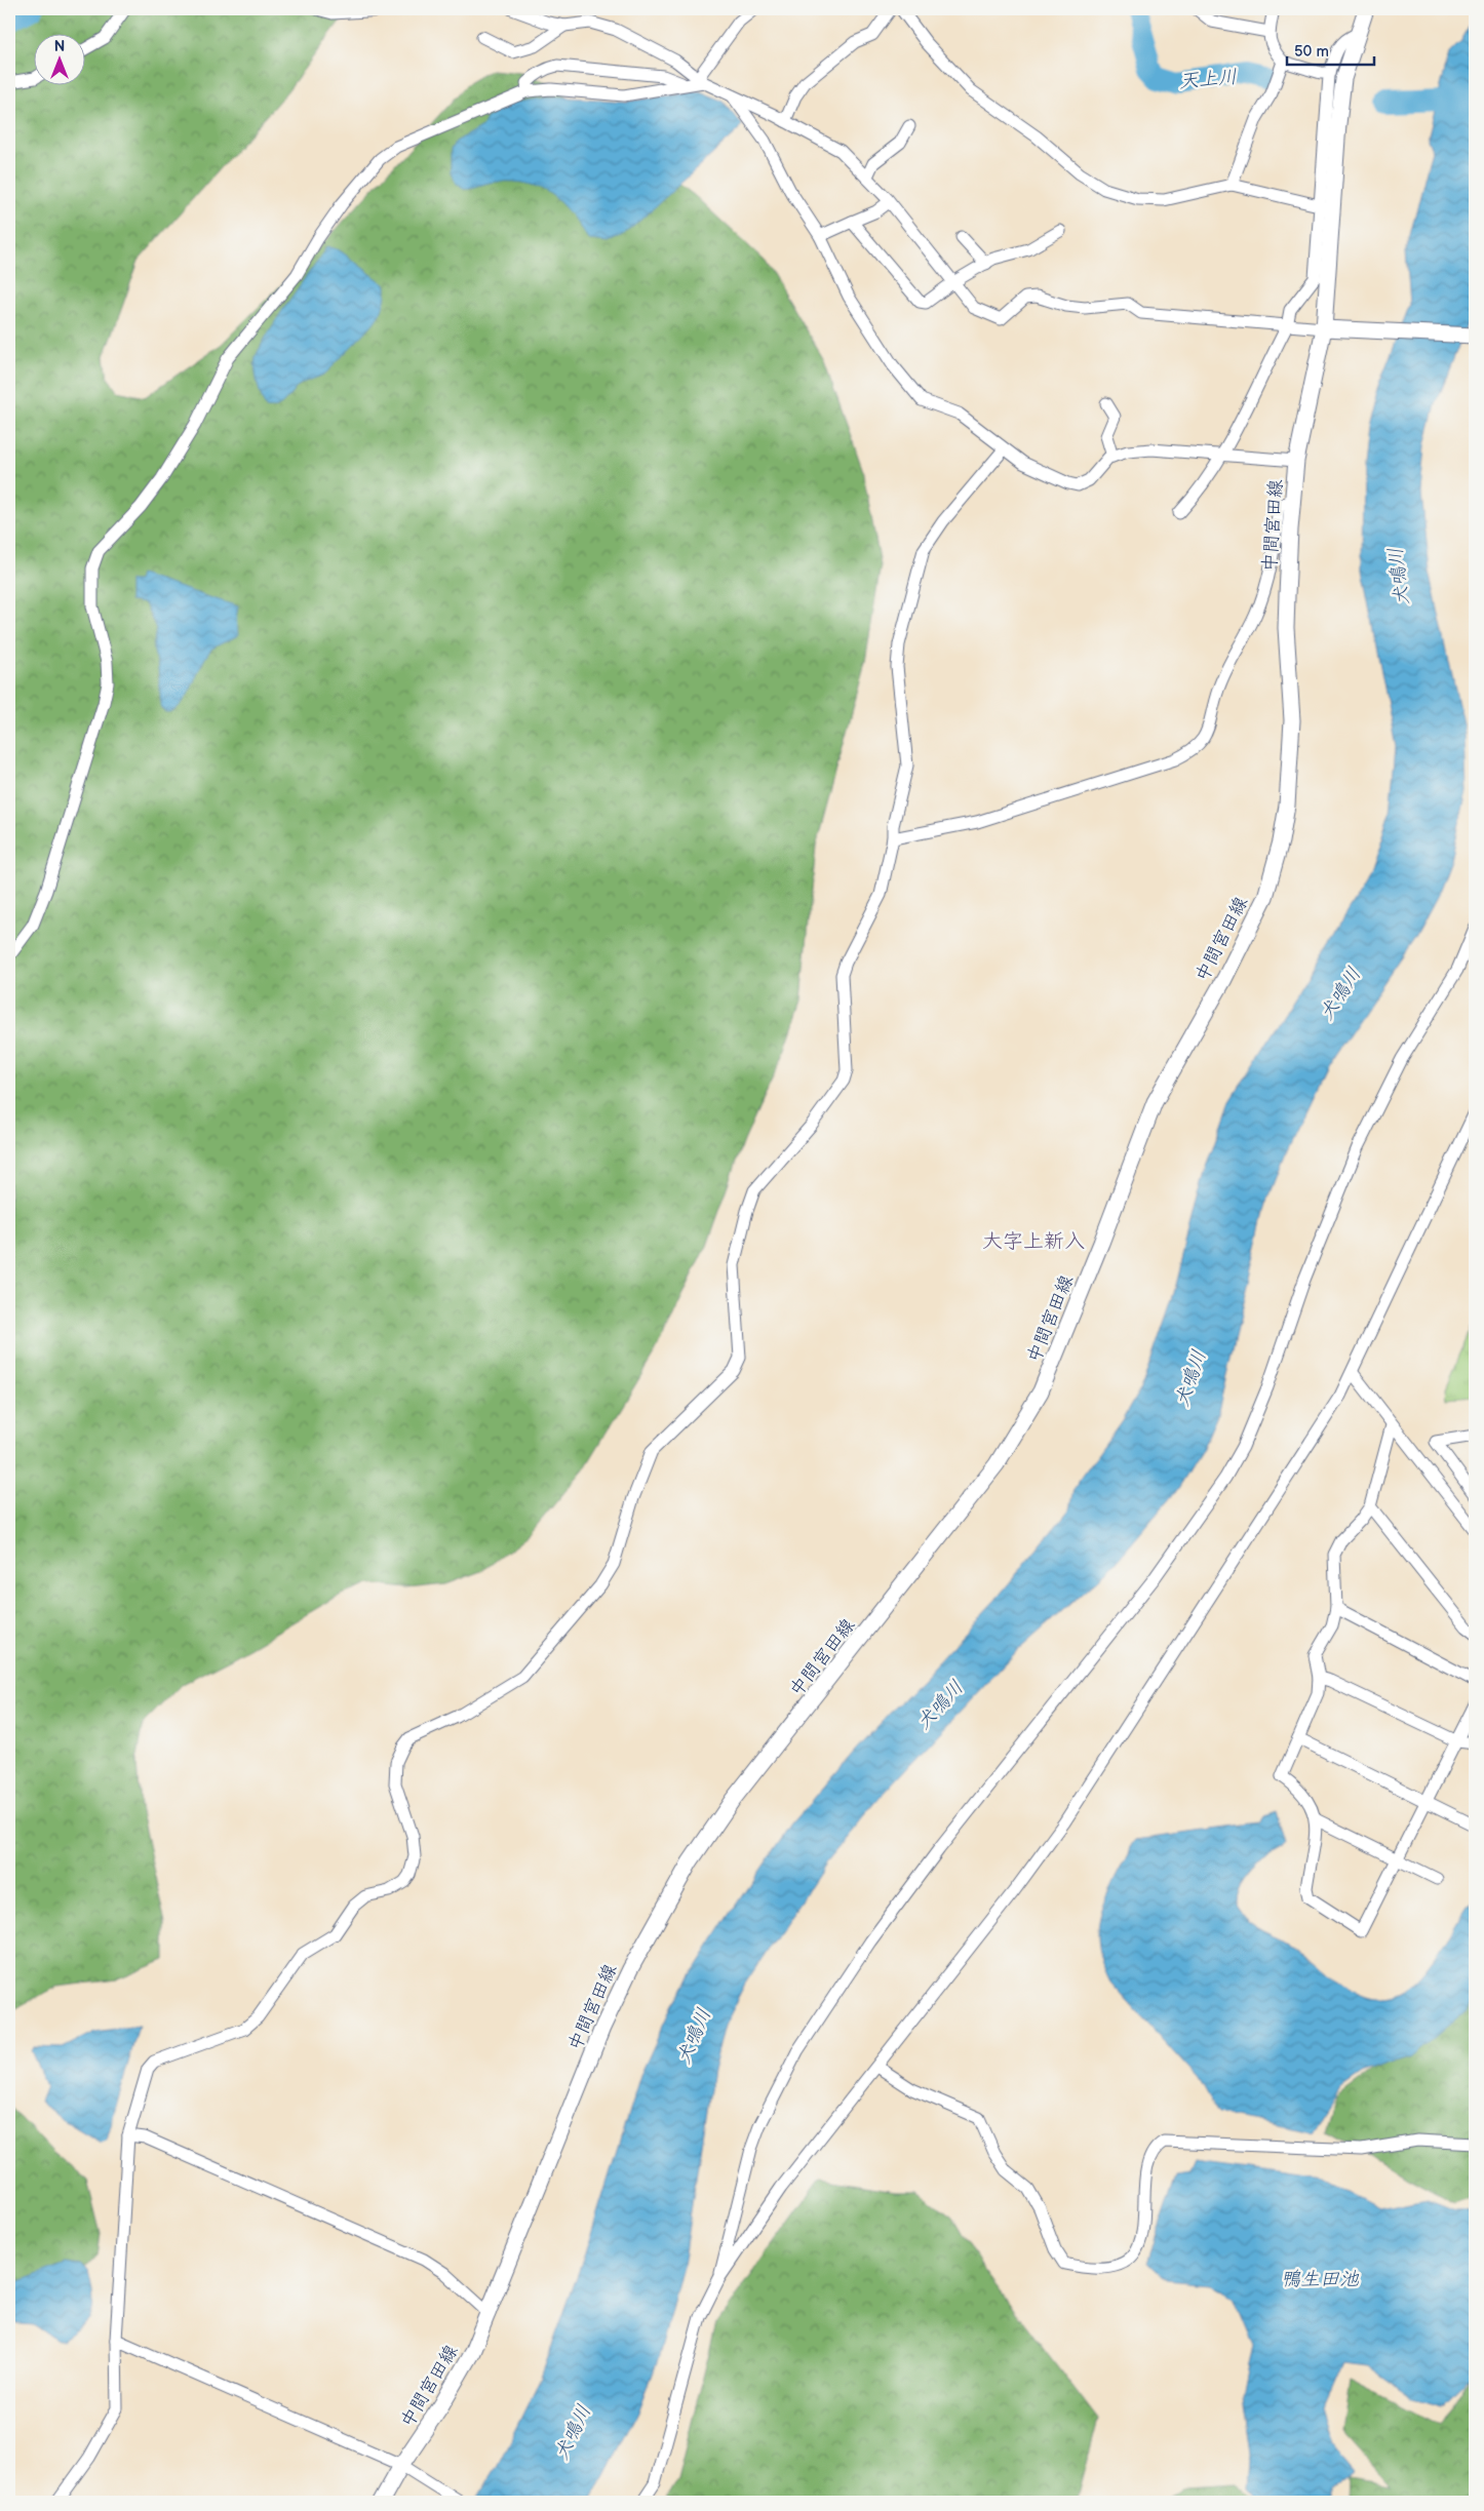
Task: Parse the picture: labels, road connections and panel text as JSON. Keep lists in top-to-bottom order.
{
  "streets": {
    "main road": ["中間宮田線"]
  },
  "districts": ["大字上新入"],
  "water": ["天上川", "犬鳴川", "鴨生田池"],
  "scale_bar": "50 m",
  "north": "top"
}
